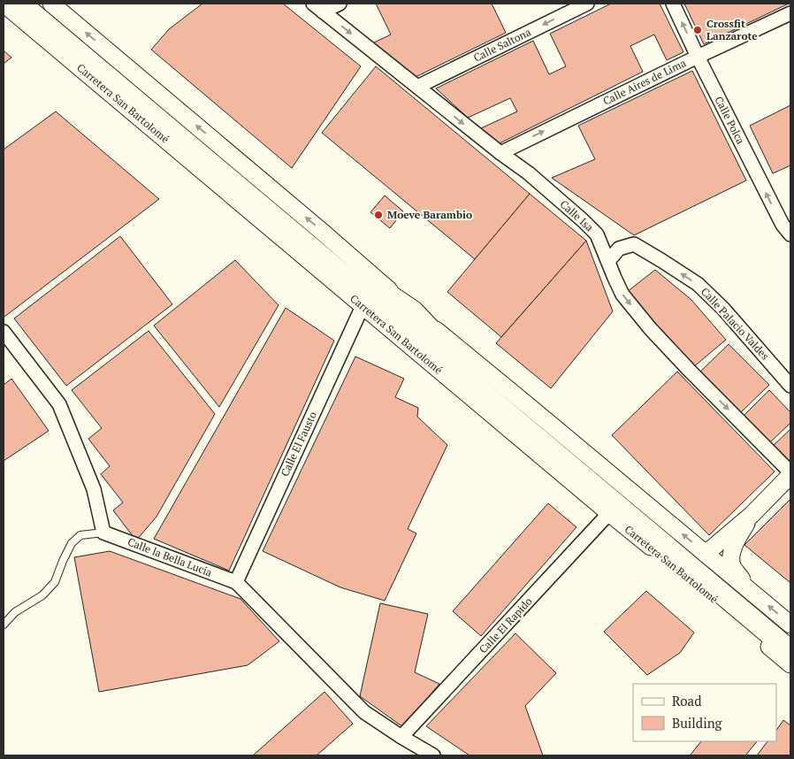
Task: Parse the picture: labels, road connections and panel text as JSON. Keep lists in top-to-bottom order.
{
  "streets": {
    "main road": ["Carretera San Bartolomé"],
    "street": [
      "Calle Saltona",
      "Calle Aires de Lima",
      "Calle Polca",
      "Calle Isa",
      "Calle Palacio Valdes",
      "Calle El Fausto",
      "Calle la Bella Lucia",
      "Calle El Rapido"
    ]
  },
  "crossings": [
    ["Calle Saltona", "Calle Isa"],
    ["Calle Aires de Lima", "Calle Polca"],
    ["Calle Aires de Lima", "Calle Isa"],
    ["Carretera San Bartolomé", "Calle El Fausto"],
    ["Carretera San Bartolomé", "Calle El Rapido"],
    ["Calle Isa", "Calle Palacio Valdes"],
    ["Calle El Fausto", "Calle la Bella Lucia"],
    ["Calle la Bella Lucia", "Calle El Rapido"]
  ],
  "one_way": [
    "Calle Saltona",
    "Calle Aires de Lima",
    "Calle Polca",
    "Calle Isa",
    "Calle Palacio Valdes"
  ],
  "places": ["Crossfit Lanzarote", "Moeve Barambio"],
  "legend": ["Road", "Building"]
}
